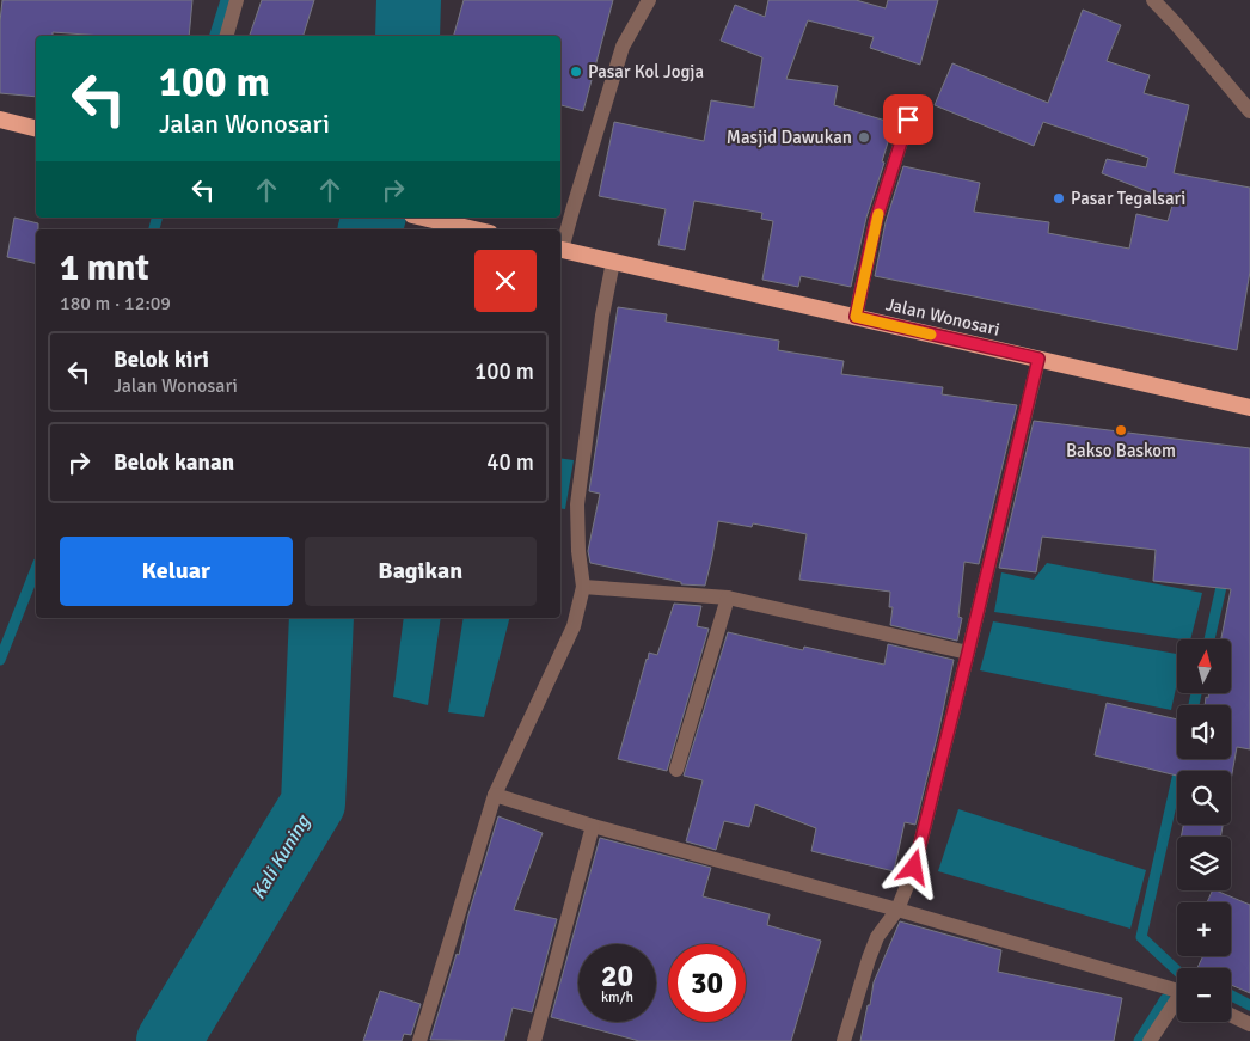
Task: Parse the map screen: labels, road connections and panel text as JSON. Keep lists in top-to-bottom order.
{
  "streets": {
    "highway": ["Jalan Wonosari"]
  },
  "water": ["Kali Kuning"],
  "places": [
    "Pasar Kol Jogja",
    "Masjid Dawukan",
    "Pasar Tegalsari",
    "Bakso Baskom"
  ],
  "north": "top",
  "page": {
    "turn": ["100 m", "Jalan Wonosari"],
    "heading": ["1 mnt", "180 m · 12:09"],
    "list": [
      {
        "name": "Belok kiri",
        "note": "Jalan Wonosari",
        "value": "100 m"
      },
      {
        "name": "Belok kanan",
        "value": "40 m"
      }
    ],
    "buttons": ["Keluar", "Bagikan"],
    "map_buttons": ["+", "−"],
    "speed": "20 km/h",
    "limit": "30"
  }
}
